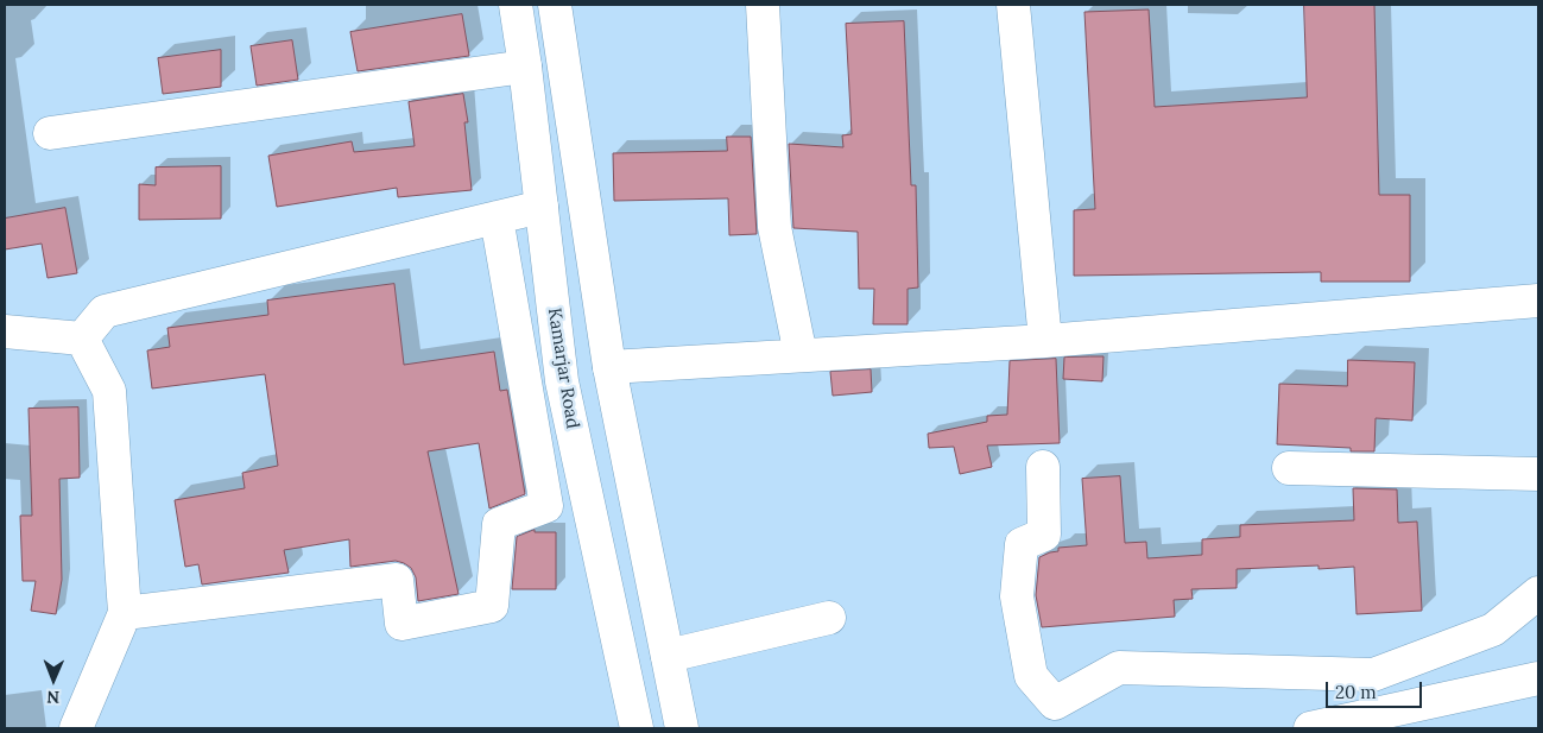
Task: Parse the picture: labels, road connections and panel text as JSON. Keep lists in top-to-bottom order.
{
  "streets": {
    "street": ["Kamarjar Road"]
  },
  "scale_bar": "20 m",
  "north": "bottom"
}
